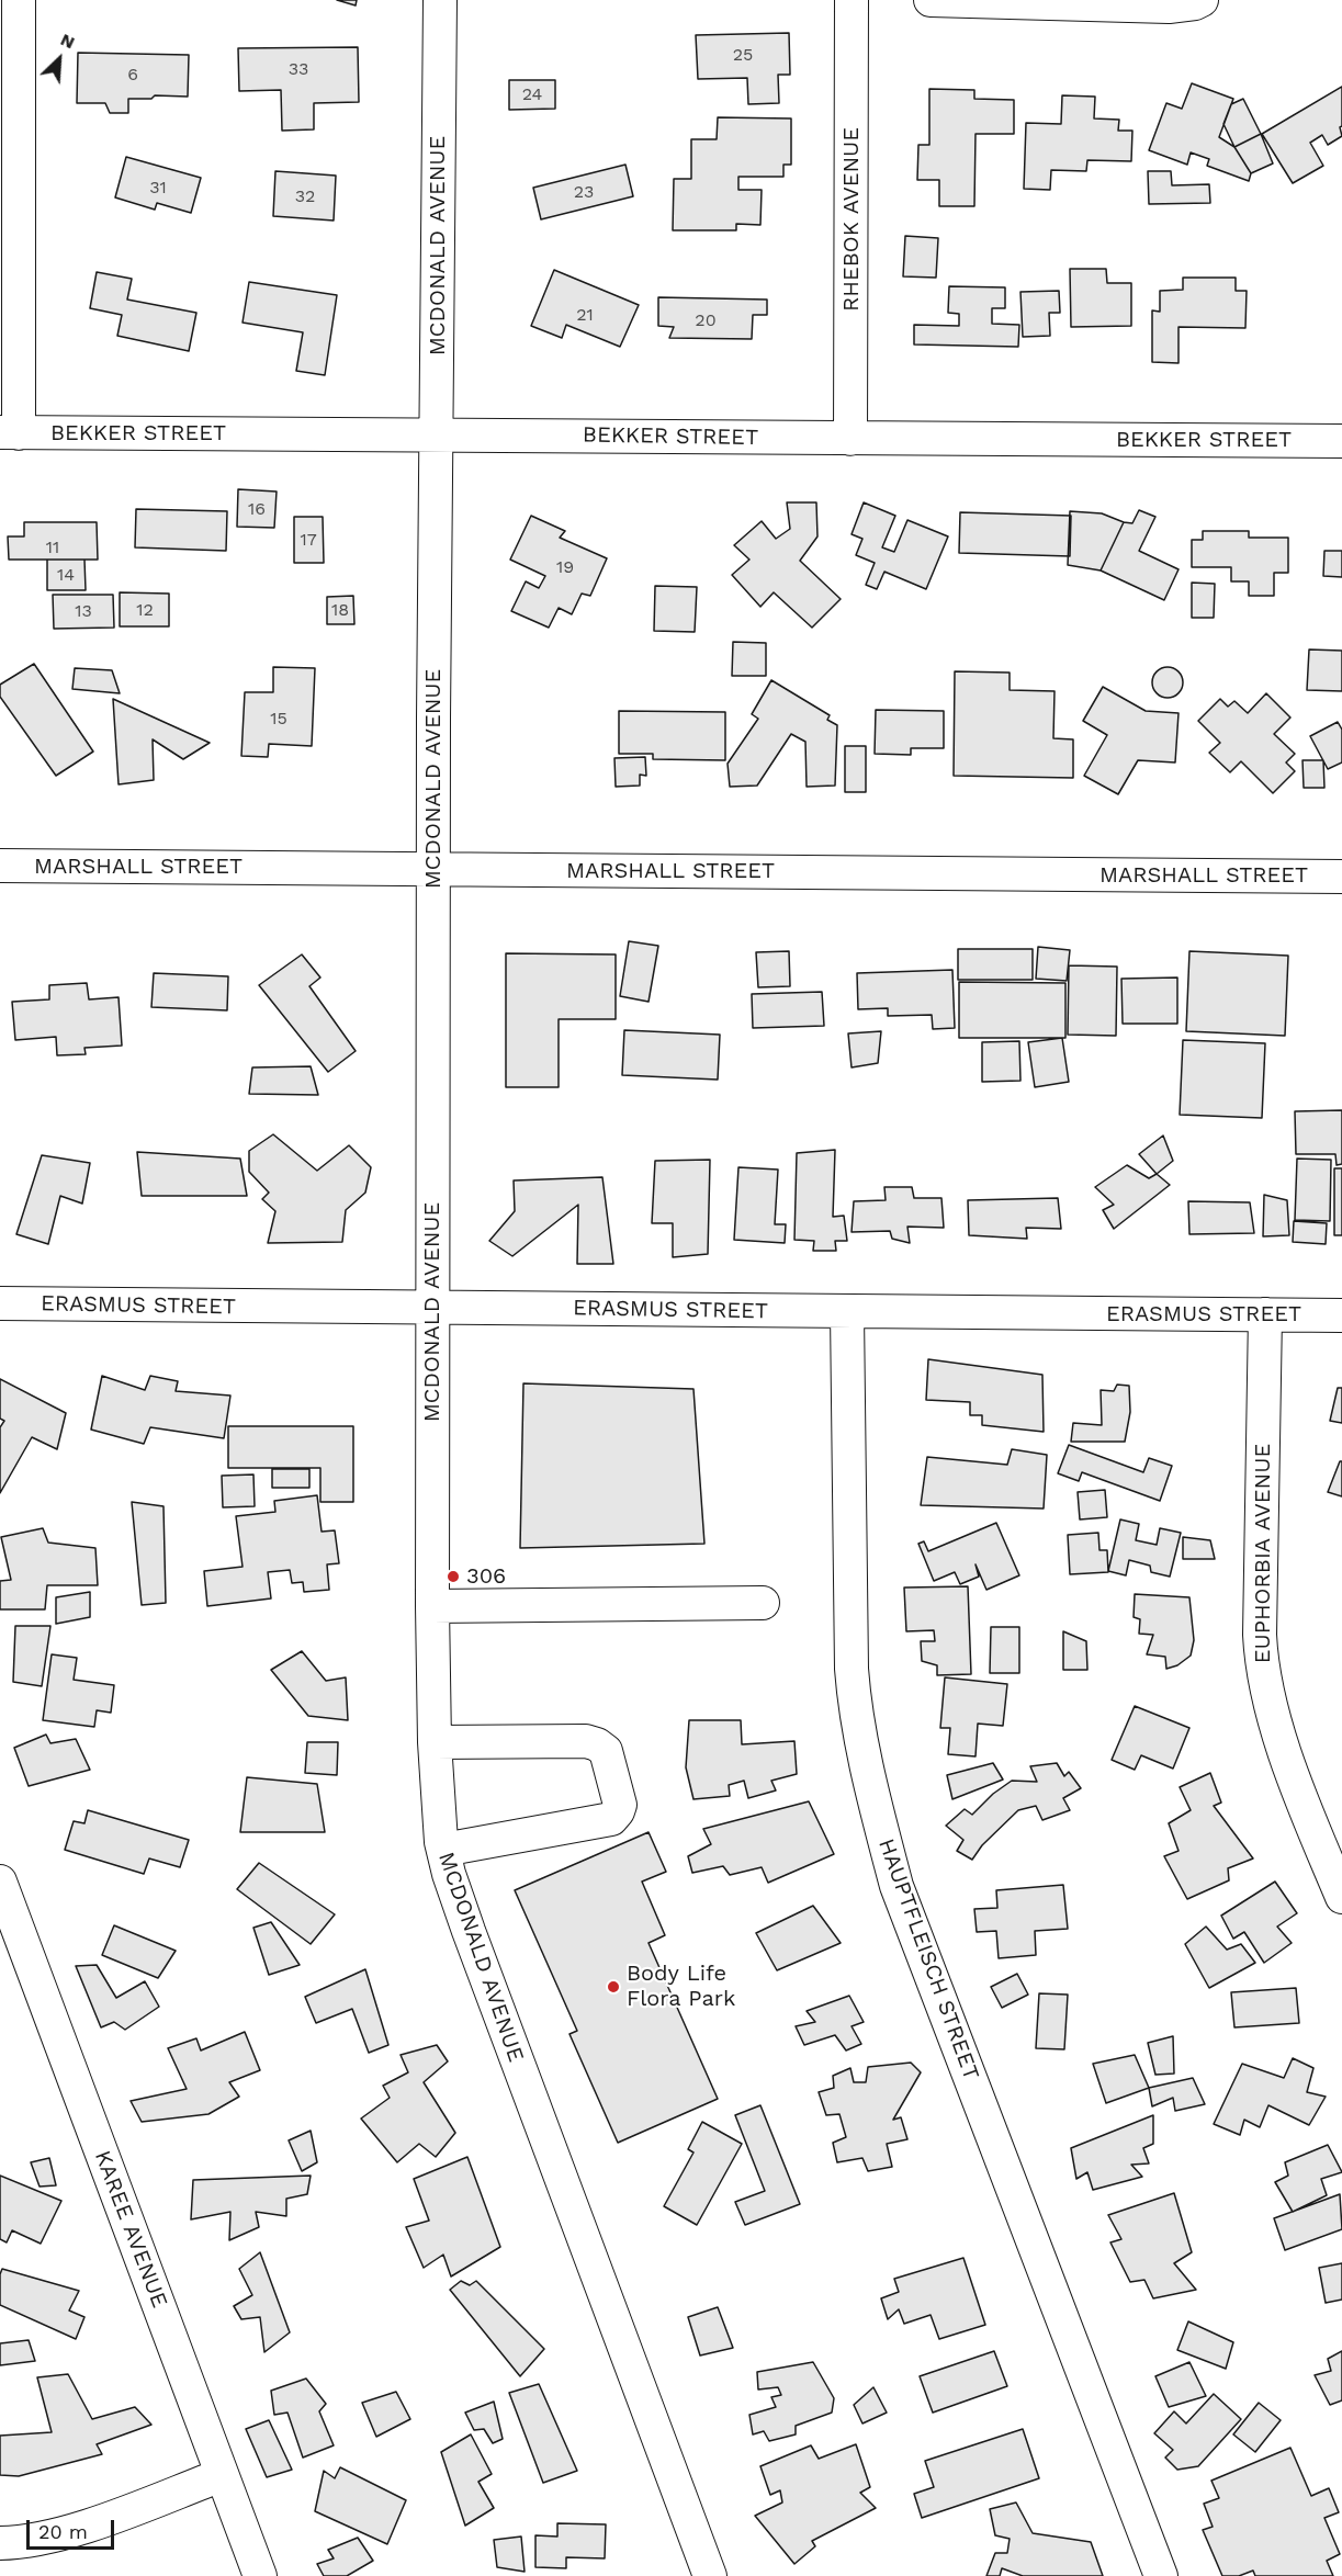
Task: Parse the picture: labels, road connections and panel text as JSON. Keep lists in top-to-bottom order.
{
  "streets": {
    "street": [
      "RHEBOK AVENUE",
      "MCDONALD AVENUE",
      "BEKKER STREET",
      "MARSHALL STREET",
      "ERASMUS STREET",
      "EUPHORBIA AVENUE",
      "HAUPTFLEISCH STREET",
      "KAREE AVENUE"
    ]
  },
  "crossings": [
    ["RHEBOK AVENUE", "BEKKER STREET"],
    ["MCDONALD AVENUE", "BEKKER STREET"],
    ["MCDONALD AVENUE", "MARSHALL STREET"],
    ["MCDONALD AVENUE", "ERASMUS STREET"],
    ["ERASMUS STREET", "EUPHORBIA AVENUE"],
    ["ERASMUS STREET", "HAUPTFLEISCH STREET"]
  ],
  "places": ["306", "Body Life Flora Park"],
  "house_numbers": [
    "25",
    "33",
    "6",
    "24",
    "31",
    "23",
    "32",
    "21",
    "20",
    "16",
    "17",
    "11",
    "19",
    "14",
    "12",
    "18",
    "13",
    "15"
  ],
  "scale_bar": "20 m",
  "north": "top right"
}
